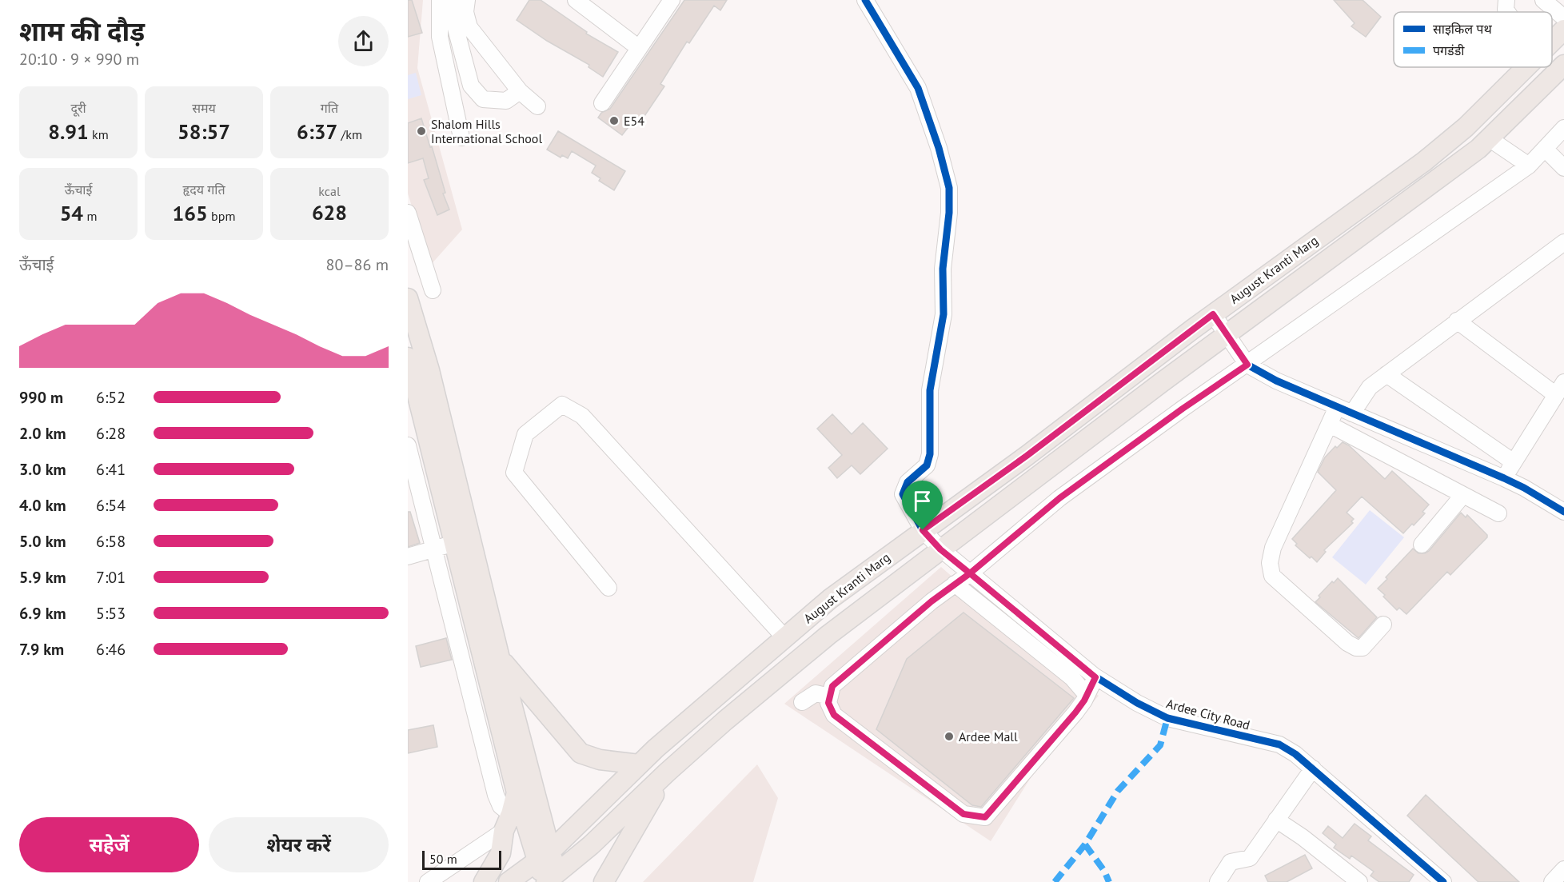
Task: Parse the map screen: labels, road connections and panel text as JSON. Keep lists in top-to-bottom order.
{
  "streets": {
    "main road": ["August Kranti Marg"],
    "street": ["Ardee City Road"]
  },
  "crossings": [
    ["August Kranti Marg", "Ardee City Road"]
  ],
  "places": ["E54", "Shalom Hills International School", "Ardee Mall"],
  "legend": ["साइकिल पथ", "पगडंडी"],
  "scale_bar": "50 m",
  "page": {
    "heading": ["शाम की दौड़", "20:10 · 9 × 990 m"],
    "stats": [
      ["दूरी", "8.91 km"],
      ["समय", "58:57"],
      ["गति", "6:37 /km"],
      ["ऊँचाई", "54 m"],
      ["हृदय गति", "165 bpm"],
      ["kcal", "628"]
    ],
    "chart": ["ऊँचाई", "80–86 m"],
    "list": [
      {
        "name": "990 m",
        "note": "6:52"
      },
      {
        "name": "2.0 km",
        "note": "6:28"
      },
      {
        "name": "3.0 km",
        "note": "6:41"
      },
      {
        "name": "4.0 km",
        "note": "6:54"
      },
      {
        "name": "5.0 km",
        "note": "6:58"
      },
      {
        "name": "5.9 km",
        "note": "7:01"
      },
      {
        "name": "6.9 km",
        "note": "5:53"
      },
      {
        "name": "7.9 km",
        "note": "6:46"
      }
    ],
    "buttons": ["सहेजें", "शेयर करें"],
    "scale": "50 m"
  }
}
